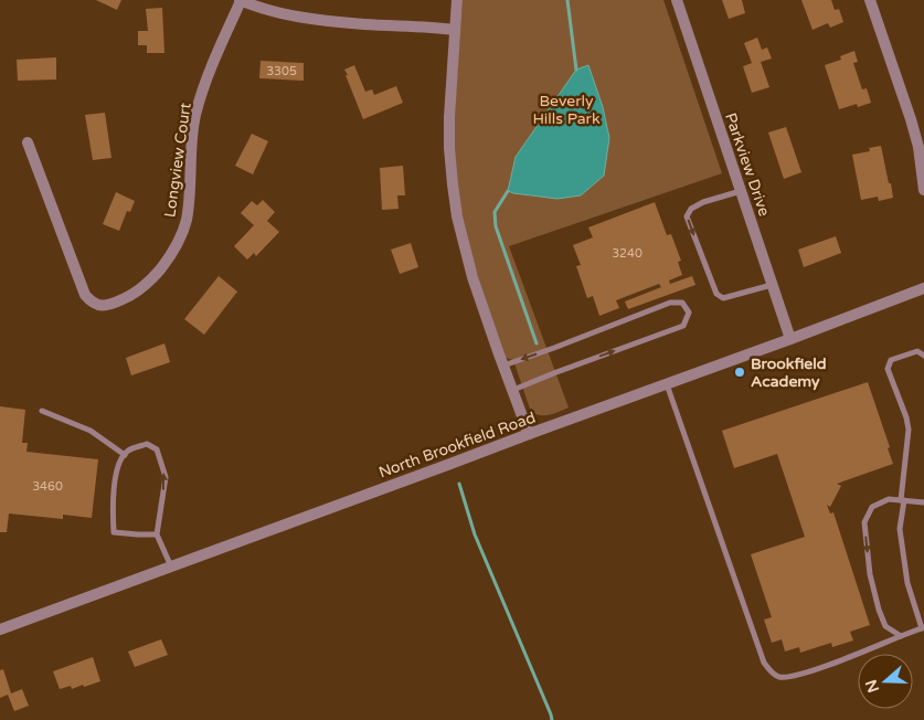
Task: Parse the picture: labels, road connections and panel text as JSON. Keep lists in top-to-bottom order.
{
  "streets": {
    "street": ["Longview Court", "Parkview Drive", "North Brookfield Road"]
  },
  "crossings": [
    ["Parkview Drive", "North Brookfield Road"]
  ],
  "parks": ["Beverly Hills Park"],
  "places": ["Brookfield Academy"],
  "house_numbers": ["3305", "3240", "3460"],
  "north": "left"
}
